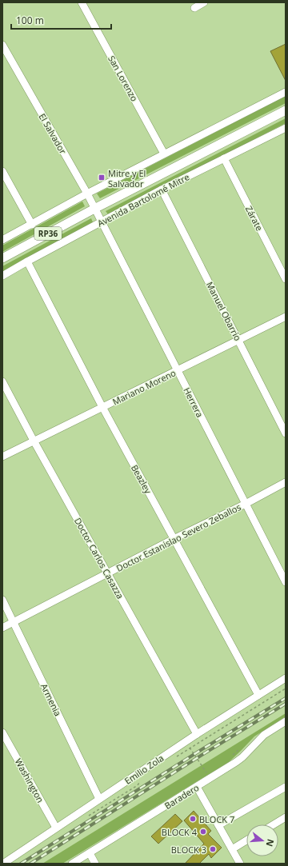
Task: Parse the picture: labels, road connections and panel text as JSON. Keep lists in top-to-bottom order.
{
  "streets": {
    "main road": ["Avenida Bartolomé Mitre", "RP36"],
    "street": [
      "San Lorenzo",
      "El Salvador",
      "Zárate",
      "Manuel Obarrio",
      "Mariano Moreno",
      "Herrera",
      "Beazley",
      "Doctor Estanislao Severo Zeballos",
      "Doctor Carlos Casazza",
      "Armenia",
      "Emilio Zola",
      "Washington",
      "Baradero"
    ]
  },
  "crossings": [
    ["El Salvador", "Avenida Bartolomé Mitre"],
    ["El Salvador", "Herrera"],
    ["Avenida Bartolomé Mitre", "Zárate"],
    ["Avenida Bartolomé Mitre", "Manuel Obarrio"],
    ["Avenida Bartolomé Mitre", "Herrera"],
    ["Avenida Bartolomé Mitre", "Beazley"],
    ["Manuel Obarrio", "Mariano Moreno"],
    ["Mariano Moreno", "Herrera"],
    ["Mariano Moreno", "Beazley"],
    ["Mariano Moreno", "Doctor Carlos Casazza"],
    ["Herrera", "Doctor Estanislao Severo Zeballos"],
    ["Beazley", "Doctor Estanislao Severo Zeballos"],
    ["Beazley", "Emilio Zola"],
    ["Doctor Estanislao Severo Zeballos", "Doctor Carlos Casazza"],
    ["Doctor Estanislao Severo Zeballos", "Armenia"],
    ["Doctor Carlos Casazza", "Emilio Zola"],
    ["Armenia", "Emilio Zola"],
    ["Emilio Zola", "Washington"]
  ],
  "places": {
    "transit": ["Mitre y El Salvador"],
    "other": ["BLOCK 7", "BLOCK 4", "BLOCK 3"]
  },
  "scale_bar": "100 m",
  "north": "right"
}
